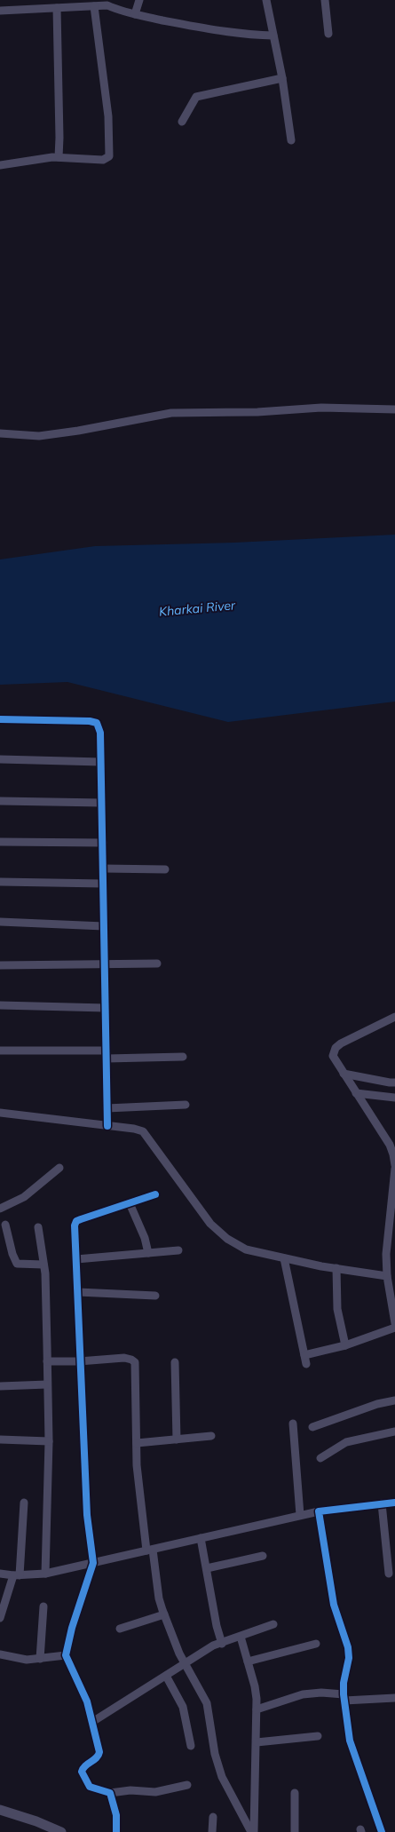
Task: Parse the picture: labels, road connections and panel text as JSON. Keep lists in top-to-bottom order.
{
  "water": ["Kharkai River"]
}
